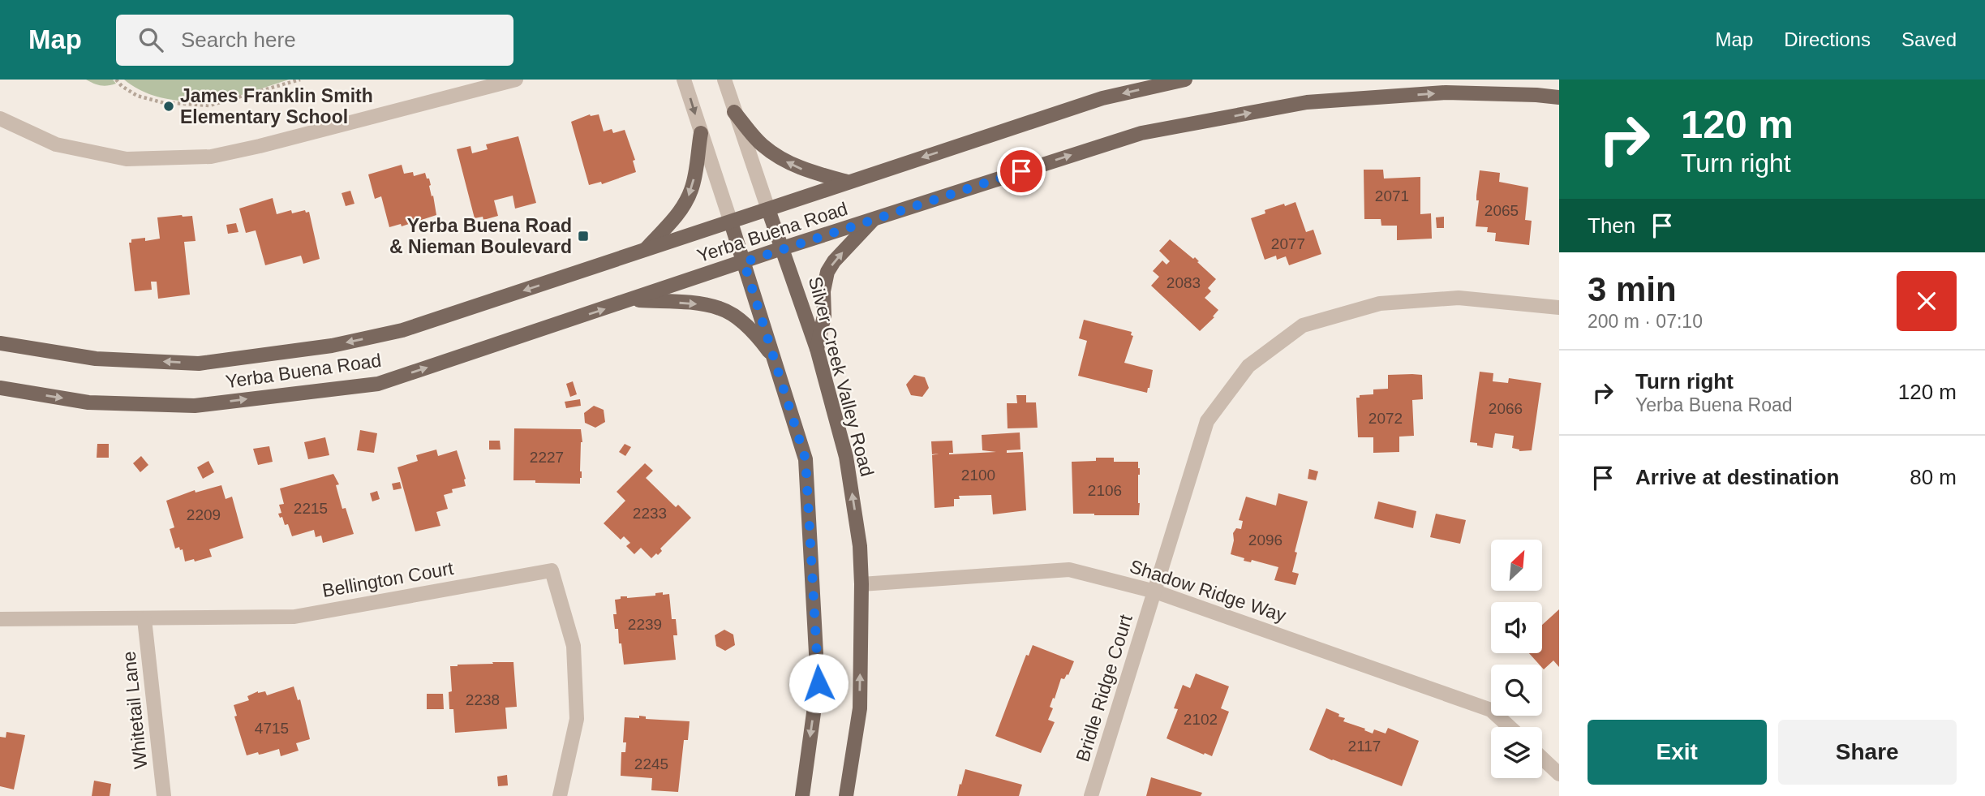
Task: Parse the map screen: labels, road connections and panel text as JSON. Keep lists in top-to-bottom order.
{
  "streets": {
    "main road": ["Yerba Buena Road", "Silver Creek Valley Road"],
    "street": [
      "Bellington Court",
      "Shadow Ridge Way",
      "Bridle Ridge Court",
      "Whitetail Lane"
    ]
  },
  "crossings": [
    ["Yerba Buena Road", "Silver Creek Valley Road"],
    ["Silver Creek Valley Road", "Shadow Ridge Way"],
    ["Bellington Court", "Whitetail Lane"],
    ["Shadow Ridge Way", "Bridle Ridge Court"]
  ],
  "places": {
    "other": ["James Franklin Smith Elementary School"],
    "transit": ["Yerba Buena Road & Nieman Boulevard"]
  },
  "house_numbers": [
    "2071",
    "2065",
    "2077",
    "2083",
    "2066",
    "2072",
    "2227",
    "2100",
    "2106",
    "2215",
    "2233",
    "2209",
    "2096",
    "2239",
    "2238",
    "2102",
    "4715",
    "2117",
    "2245"
  ],
  "north": "top right",
  "page": {
    "header": "Map",
    "search": "Search here",
    "nav": ["Map", "Directions", "Saved"],
    "turn": ["120 m", "Turn right"],
    "then": "Then",
    "heading": ["3 min", "200 m · 07:10"],
    "list": [
      {
        "name": "Turn right",
        "note": "Yerba Buena Road",
        "value": "120 m"
      },
      {
        "name": "Arrive at destination",
        "value": "80 m"
      }
    ],
    "buttons": ["Exit", "Share"]
  }
}
